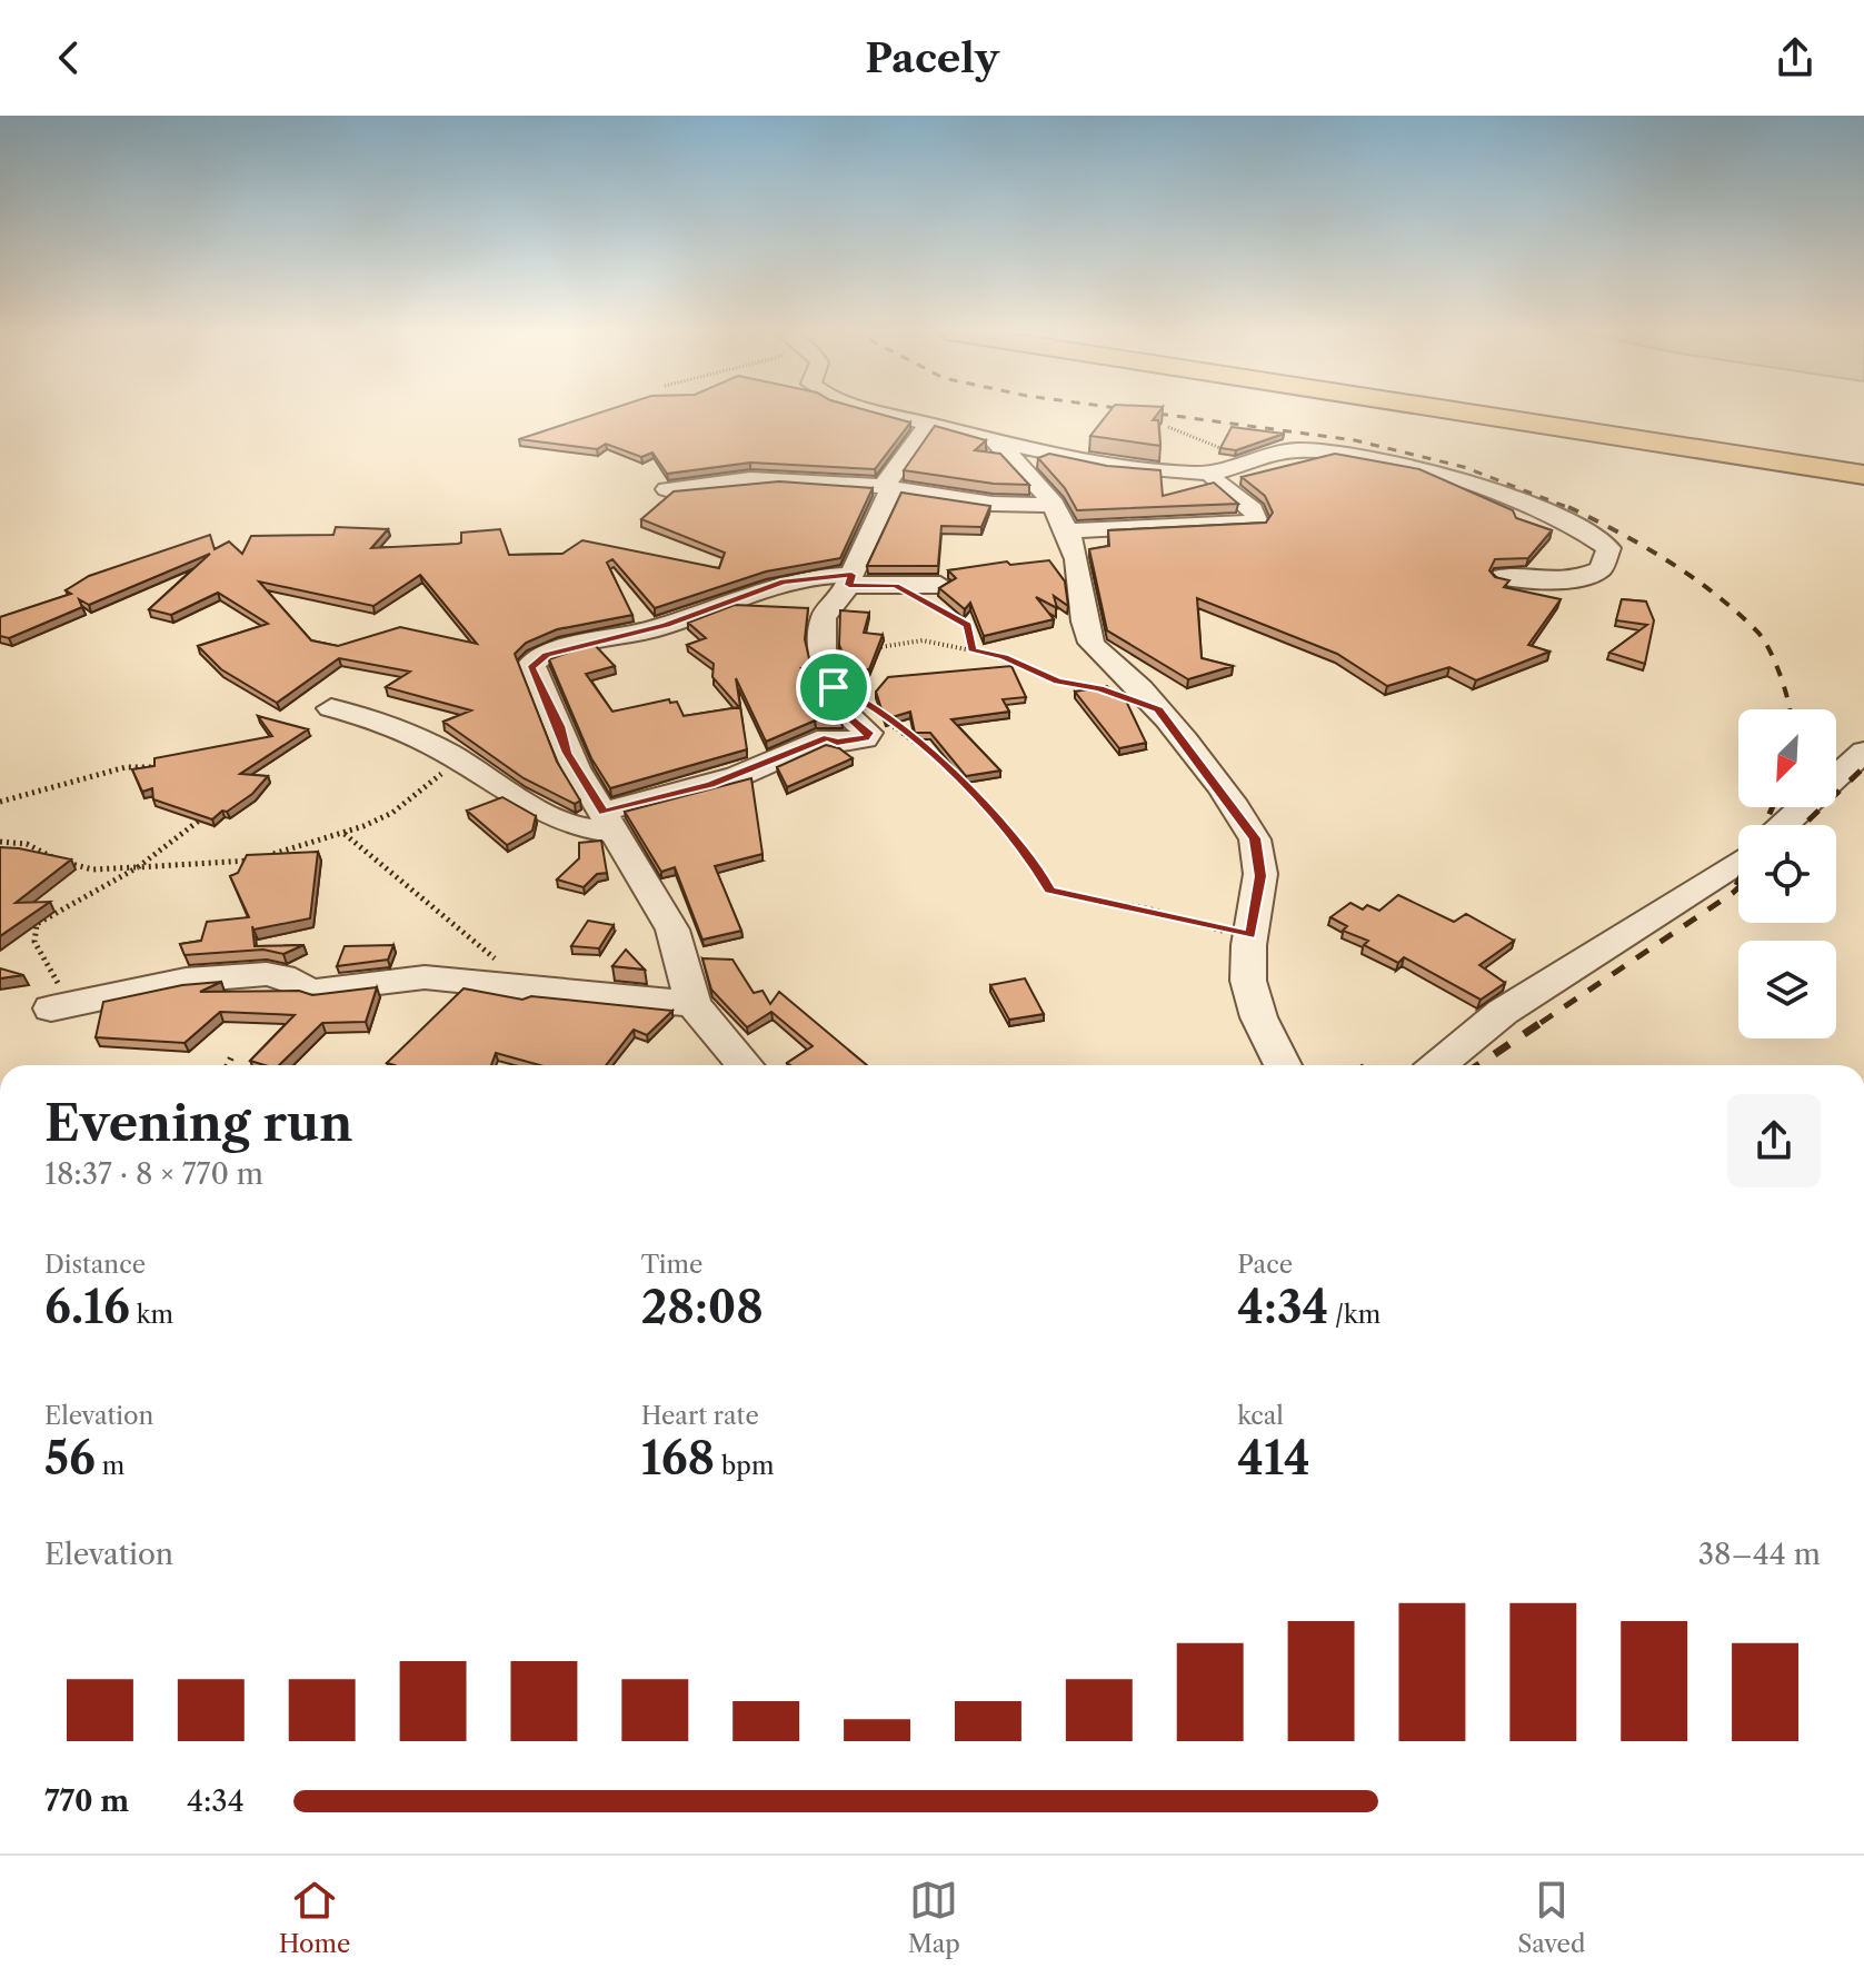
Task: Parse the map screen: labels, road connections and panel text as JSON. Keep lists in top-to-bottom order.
{
  "north": "bottom left",
  "page": {
    "header": "Pacely",
    "heading": ["Evening run", "18:37 · 8 × 770 m"],
    "stats": [
      ["Distance", "6.16 km"],
      ["Time", "28:08"],
      ["Pace", "4:34 /km"],
      ["Elevation", "56 m"],
      ["Heart rate", "168 bpm"],
      ["kcal", "414"]
    ],
    "chart": ["Elevation", "38–44 m"],
    "list": [
      {
        "name": "770 m",
        "note": "4:34"
      }
    ],
    "tabs": ["Home", "Map", "Saved"]
  }
}
